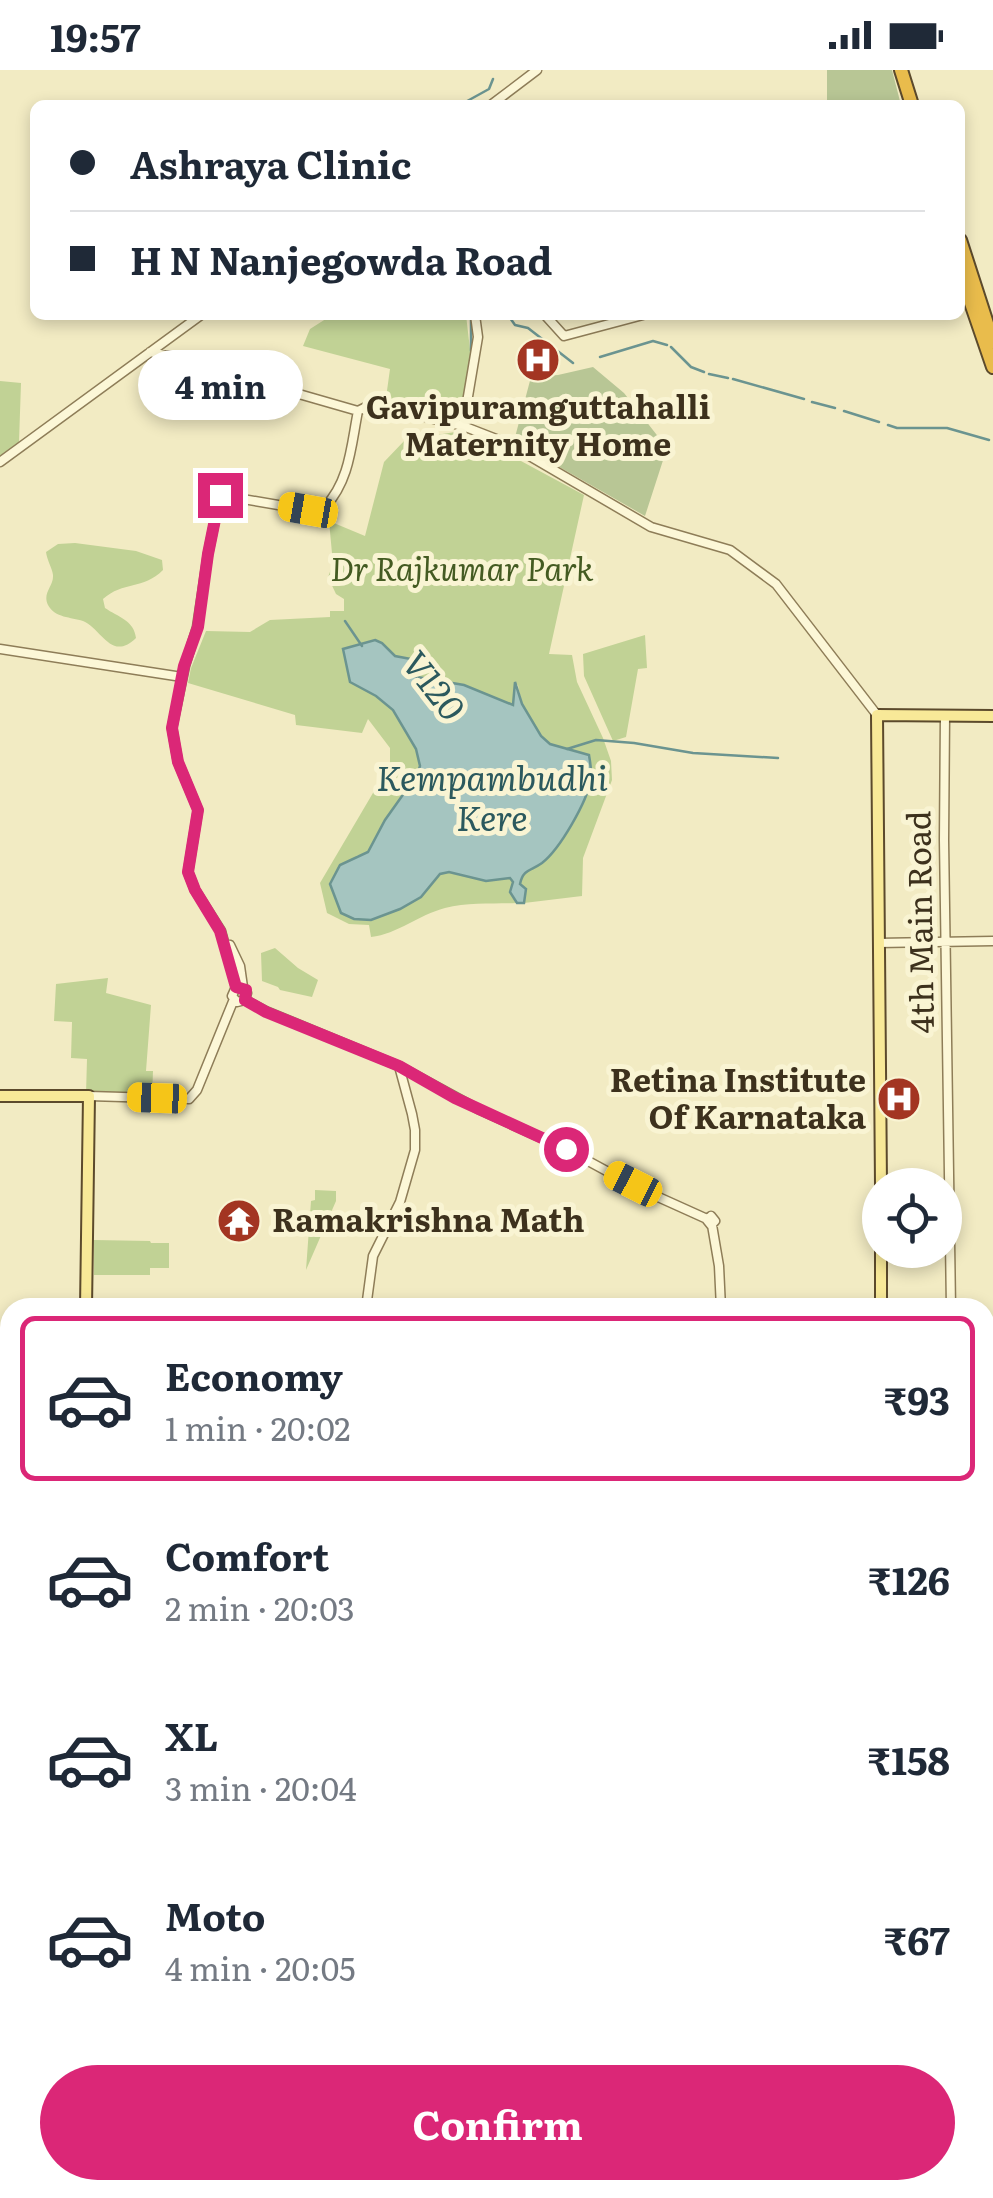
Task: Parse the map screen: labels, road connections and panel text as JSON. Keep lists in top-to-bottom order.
{
  "streets": {
    "street": ["4th Main Road"]
  },
  "water": ["V120", "Kempambudhi Kere"],
  "parks": ["Dr Rajkumar Park"],
  "places": {
    "hospital": ["Gavipuramguttahalli Maternity Home", "Retina Institute Of Karnataka"],
    "temple": ["Ramakrishna Math"]
  },
  "page": {
    "status": "19:57",
    "banner": ["Ashraya Clinic", "H N Nanjegowda Road"],
    "bubble": "4 min",
    "list": [
      {
        "name": "Economy",
        "note": "1 min · 20:02",
        "value": "₹93"
      },
      {
        "name": "Comfort",
        "note": "2 min · 20:03",
        "value": "₹126"
      },
      {
        "name": "XL",
        "note": "3 min · 20:04",
        "value": "₹158"
      },
      {
        "name": "Moto",
        "note": "4 min · 20:05",
        "value": "₹67"
      }
    ],
    "buttons": "Confirm"
  }
}
